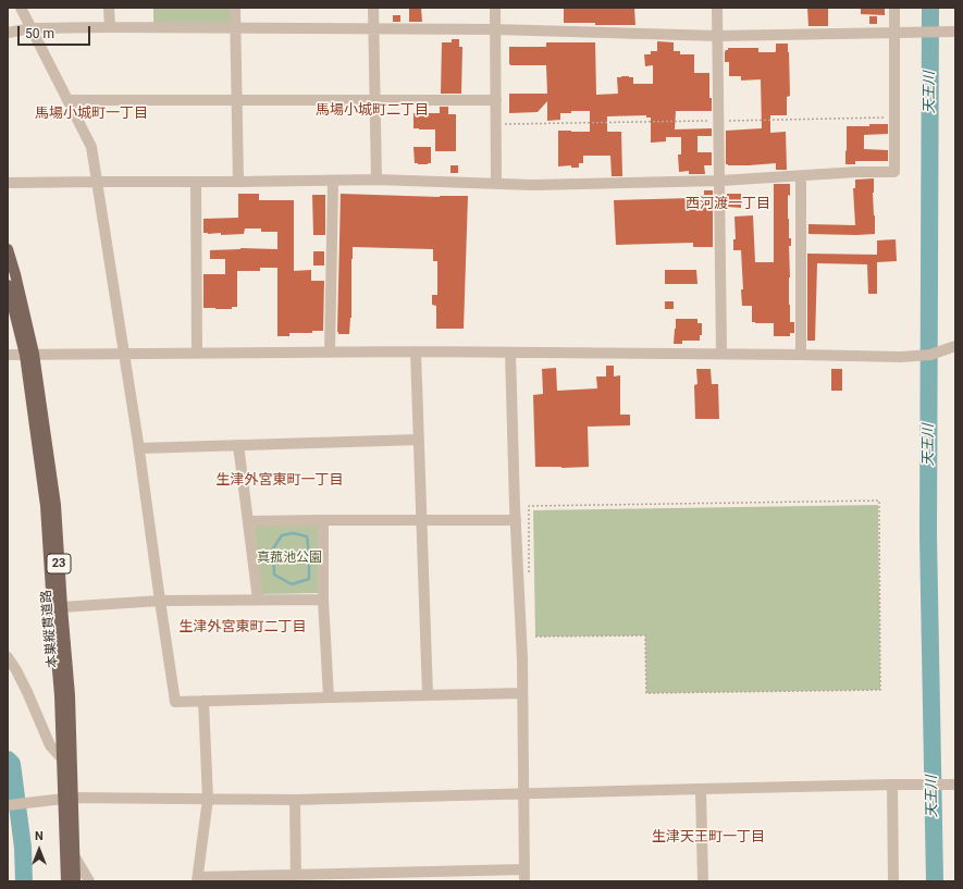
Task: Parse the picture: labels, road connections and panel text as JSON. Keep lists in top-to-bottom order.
{
  "streets": {
    "main road": ["23", "本巣縦貫道路"]
  },
  "districts": [
    "馬場小城町二丁目",
    "馬場小城町一丁目",
    "西河渡一丁目",
    "生津外宮東町一丁目",
    "生津外宮東町二丁目",
    "生津天王町一丁目"
  ],
  "water": ["天王川"],
  "parks": ["真菰池公園"],
  "scale_bar": "50 m",
  "north": "top"
}
